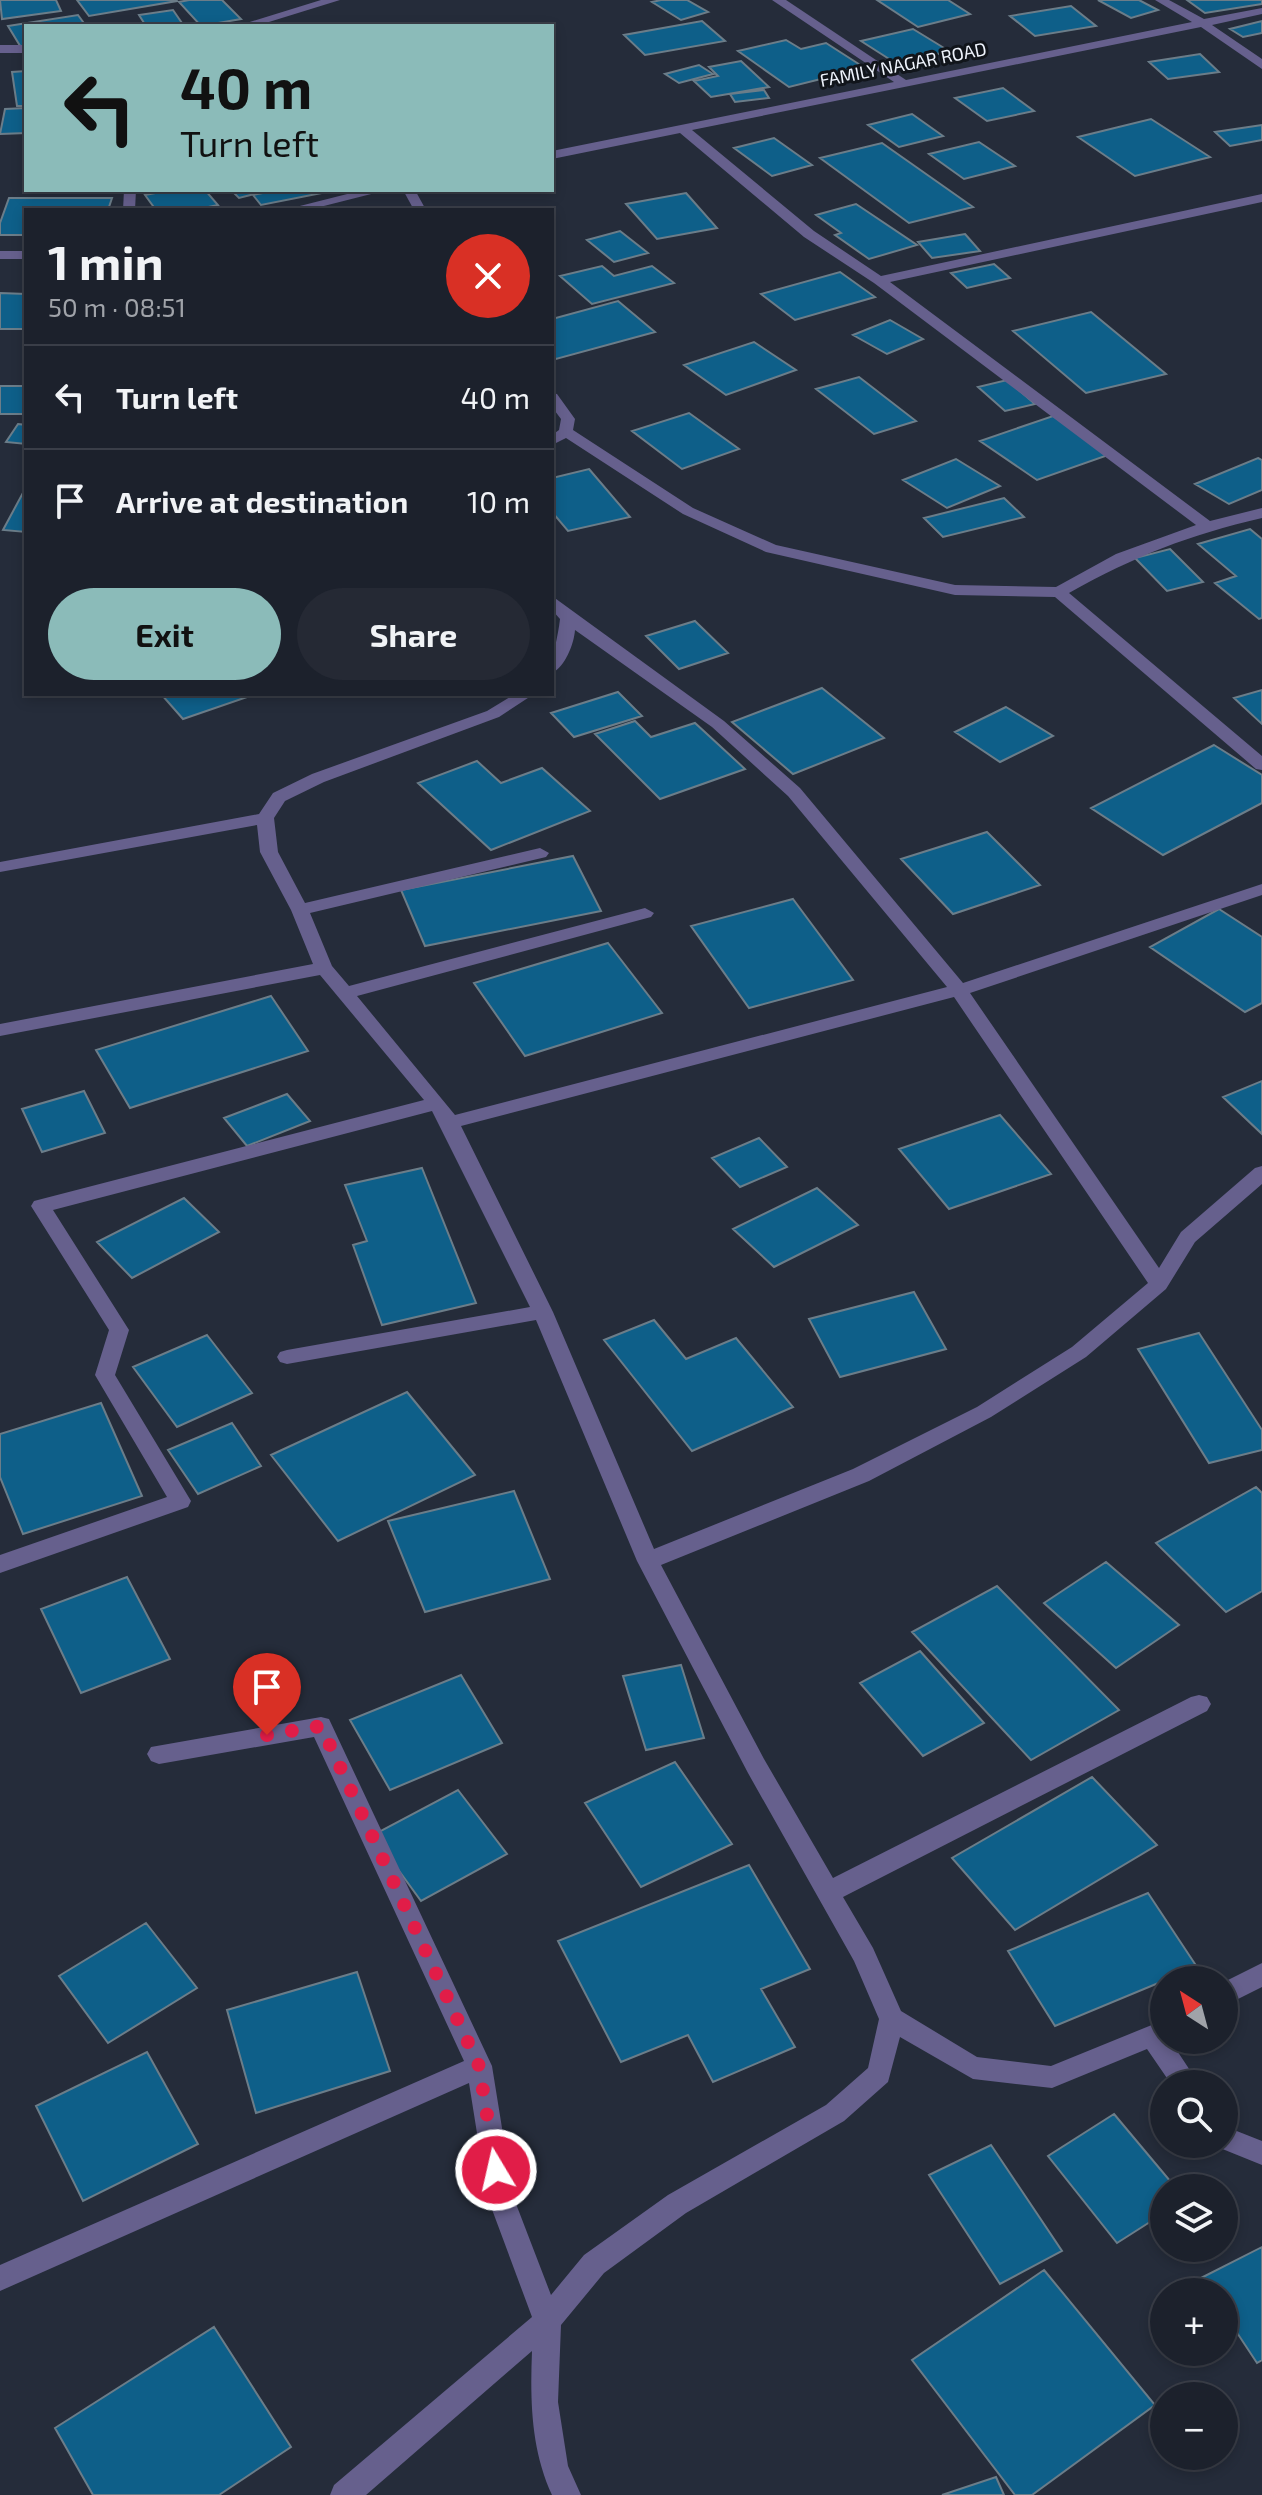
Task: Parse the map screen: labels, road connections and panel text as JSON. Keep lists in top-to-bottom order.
{
  "streets": {
    "street": ["FAMILY NAGAR ROAD"]
  },
  "north": "top left",
  "page": {
    "turn": ["40 m", "Turn left"],
    "heading": ["1 min", "50 m · 08:51"],
    "list": [
      {
        "name": "Turn left",
        "value": "40 m"
      },
      {
        "name": "Arrive at destination",
        "value": "10 m"
      }
    ],
    "buttons": ["Exit", "Share"],
    "map_buttons": ["+", "−"]
  }
}
